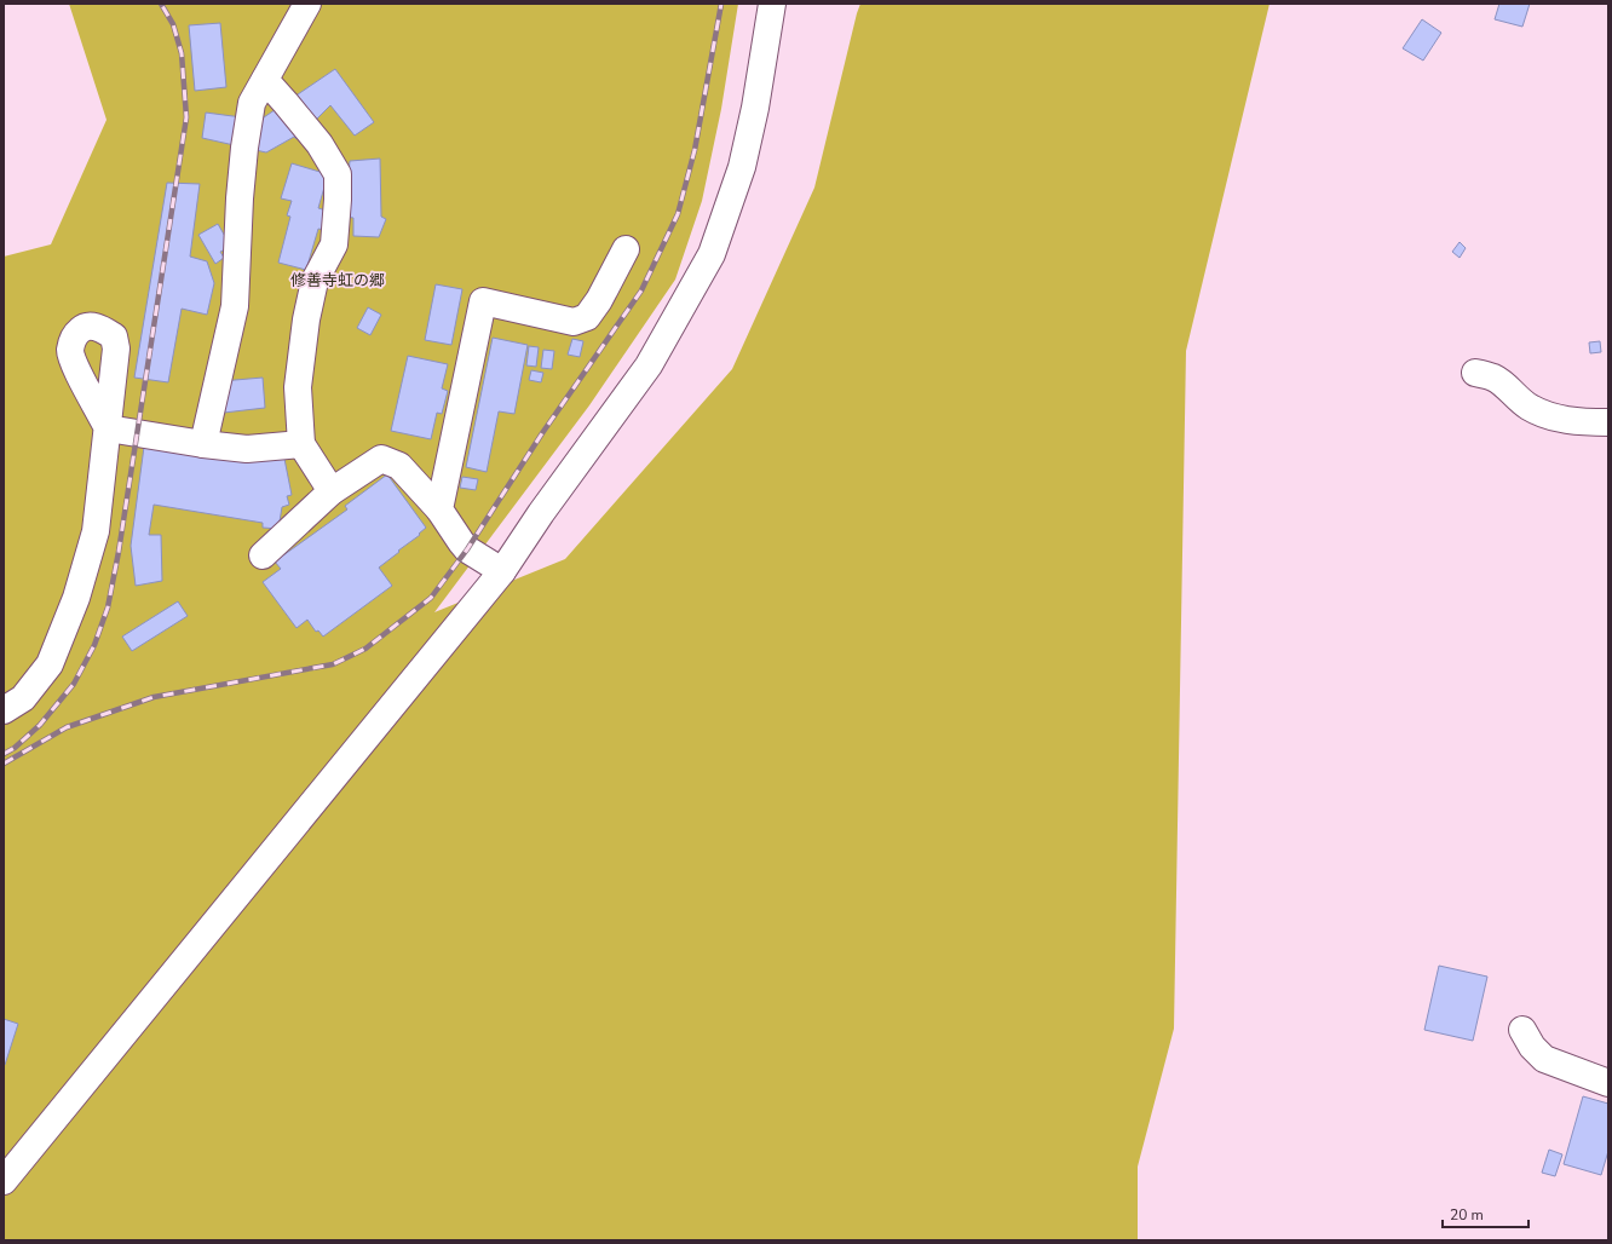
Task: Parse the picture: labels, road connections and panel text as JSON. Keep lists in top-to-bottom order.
{
  "parks": ["修善寺虹の郷"],
  "scale_bar": "20 m"
}
